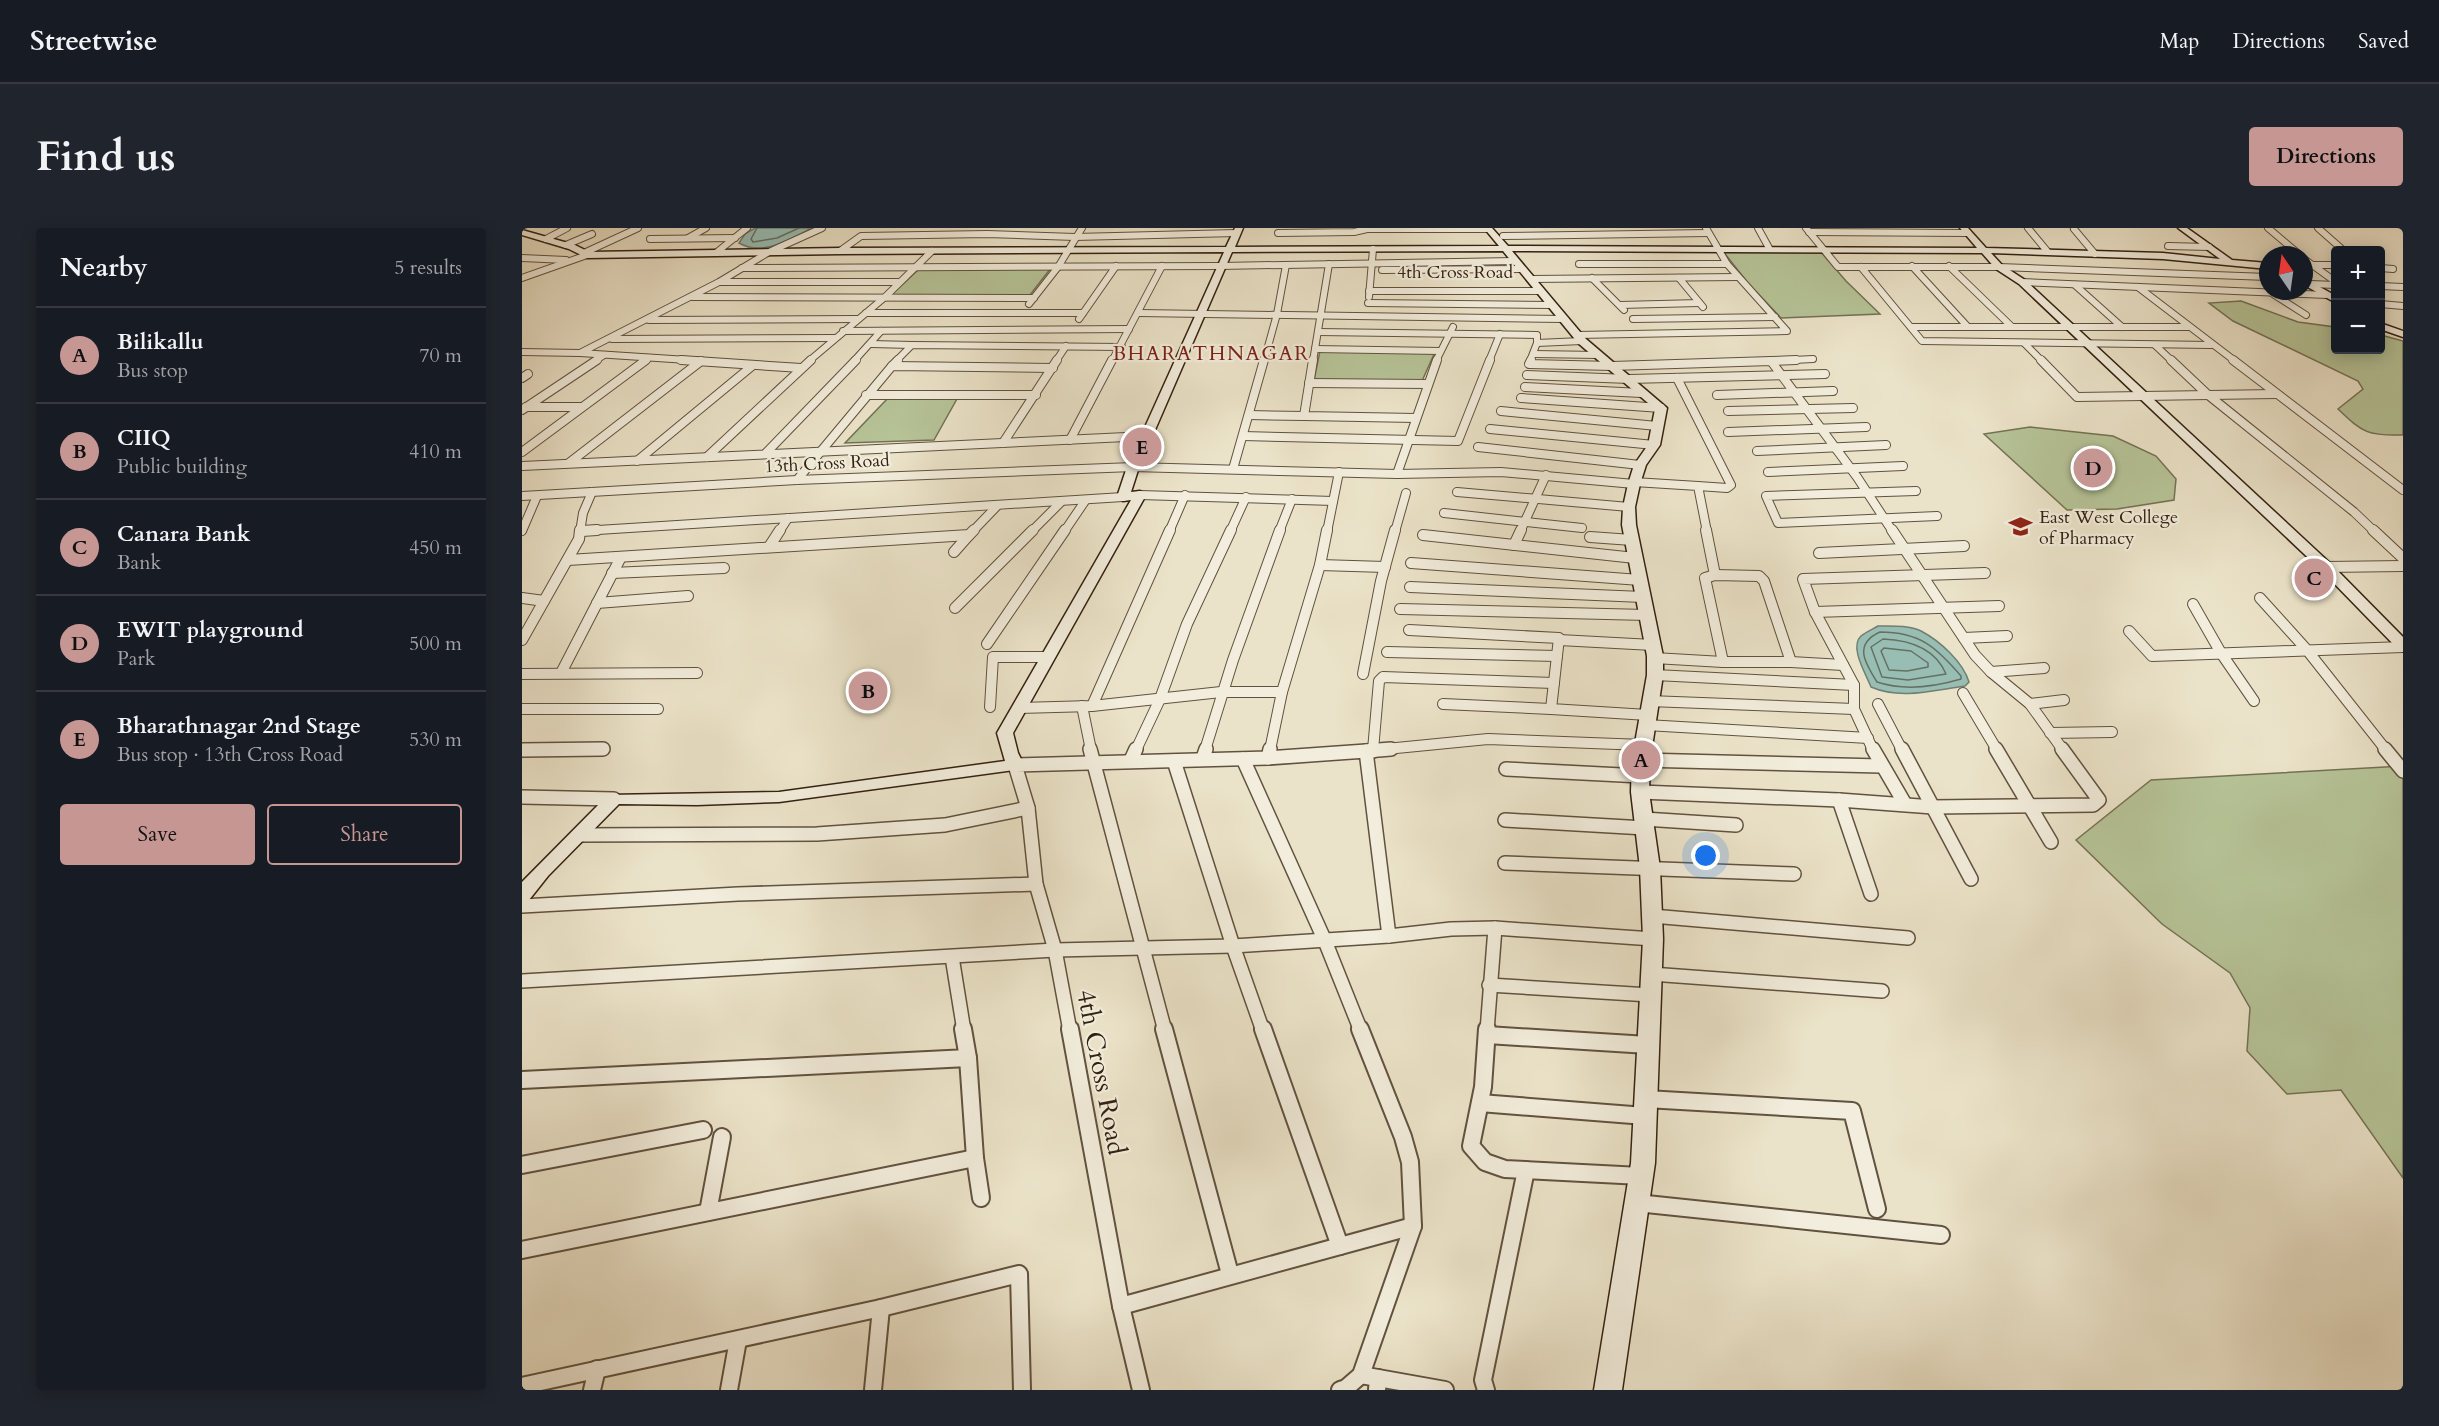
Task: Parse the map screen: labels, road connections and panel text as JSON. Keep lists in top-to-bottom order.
{
  "streets": {
    "street": ["4th Cross Road", "13th Cross Road"]
  },
  "districts": ["BHARATHNAGAR"],
  "places": {
    "school or university": ["East West College of Pharmacy"]
  },
  "north": "top",
  "page": {
    "header": "Streetwise",
    "nav": ["Map", "Directions", "Saved"],
    "buttons": [
      "Directions",
      ["Save", "Share"]
    ],
    "title": "Find us",
    "heading": ["Nearby", "5 results"],
    "map_buttons": ["+", "−"],
    "list": [
      {
        "mark": "A",
        "name": "Bilikallu",
        "note": "Bus stop",
        "value": "70 m"
      },
      {
        "mark": "B",
        "name": "CIIQ",
        "note": "Public building",
        "value": "410 m"
      },
      {
        "mark": "C",
        "name": "Canara Bank",
        "note": "Bank",
        "value": "450 m"
      },
      {
        "mark": "D",
        "name": "EWIT playground",
        "note": "Park",
        "value": "500 m"
      },
      {
        "mark": "E",
        "name": "Bharathnagar 2nd Stage",
        "note": "Bus stop · 13th Cross Road",
        "value": "530 m"
      }
    ],
    "pins": [
      "E",
      "D",
      "C",
      "B",
      "A"
    ]
  }
}
